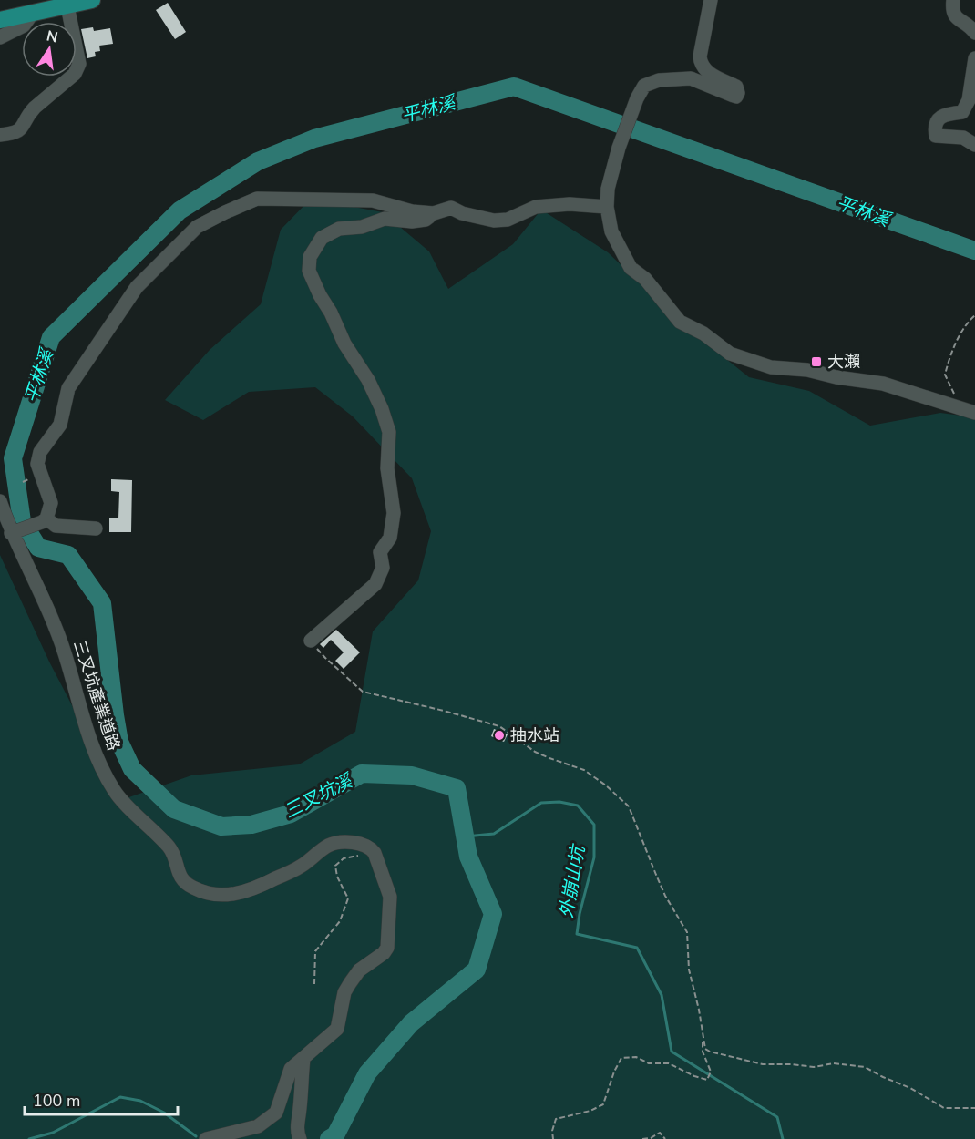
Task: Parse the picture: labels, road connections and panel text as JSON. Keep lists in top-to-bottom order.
{
  "streets": {
    "street": ["三叉坑產業道路"]
  },
  "water": ["平林溪", "三叉坑溪", "外崩山坑"],
  "places": {
    "transit": ["大瀨"],
    "other": ["抽水站"]
  },
  "scale_bar": "100 m",
  "north": "top"
}
